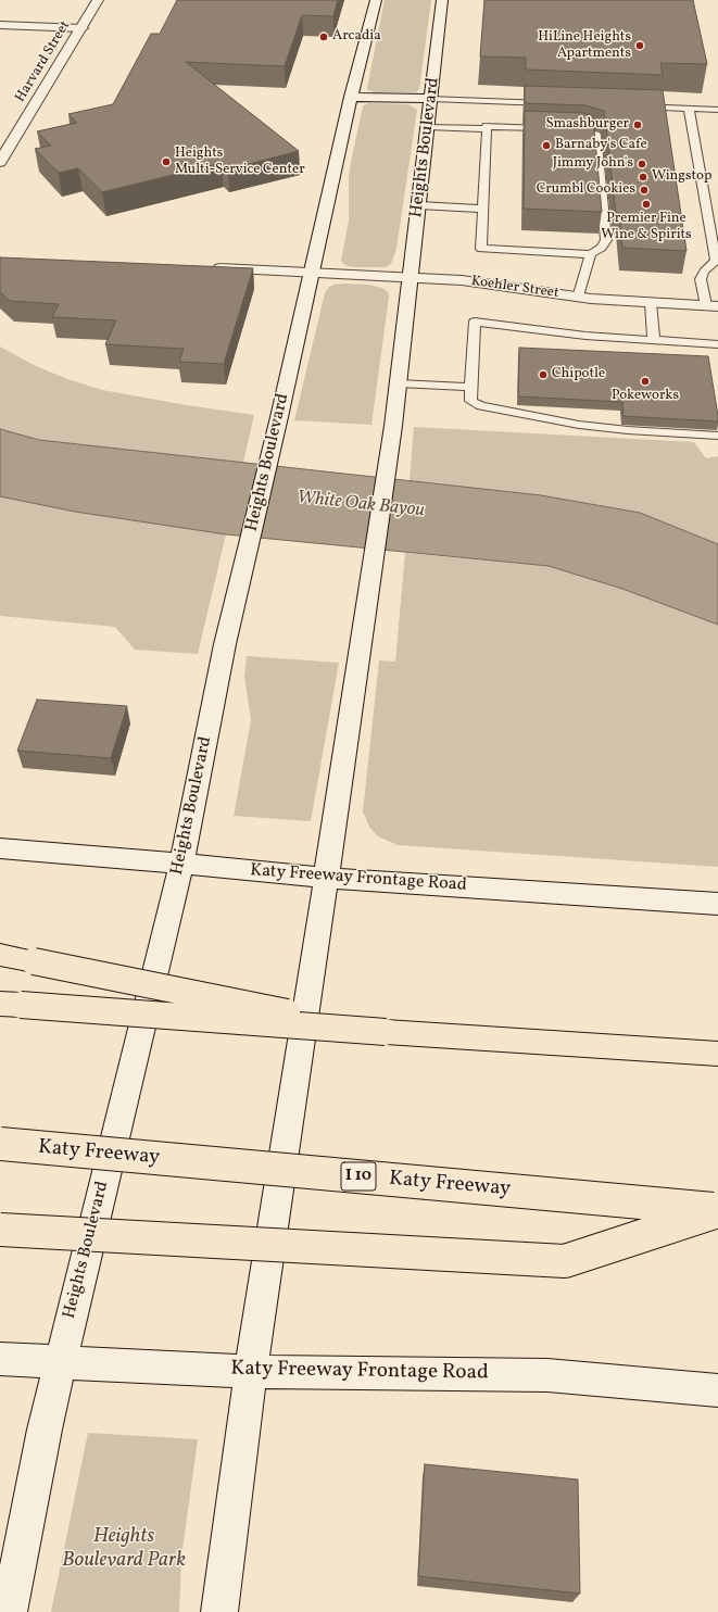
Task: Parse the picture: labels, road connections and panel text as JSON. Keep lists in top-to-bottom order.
{
  "streets": {
    "highway": ["Katy Freeway", "I 10"],
    "main road": [
      "Harvard Street",
      "Heights Boulevard",
      "Koehler Street",
      "Katy Freeway Frontage Road"
    ]
  },
  "crossings": [
    ["Heights Boulevard", "Koehler Street"],
    ["Heights Boulevard", "Katy Freeway Frontage Road"]
  ],
  "water": ["White Oak Bayou"],
  "parks": ["Heights Boulevard Park"],
  "places": [
    "Arcadia",
    "HiLine Heights Apartments",
    "Smashburger",
    "Barnaby's Cafe",
    "Heights Multi-Service Center",
    "Jimmy John's",
    "Wingstop",
    "Crumbl Cookies",
    "Premier Fine Wine & Spirits",
    "Chipotle",
    "Pokeworks"
  ]
}
